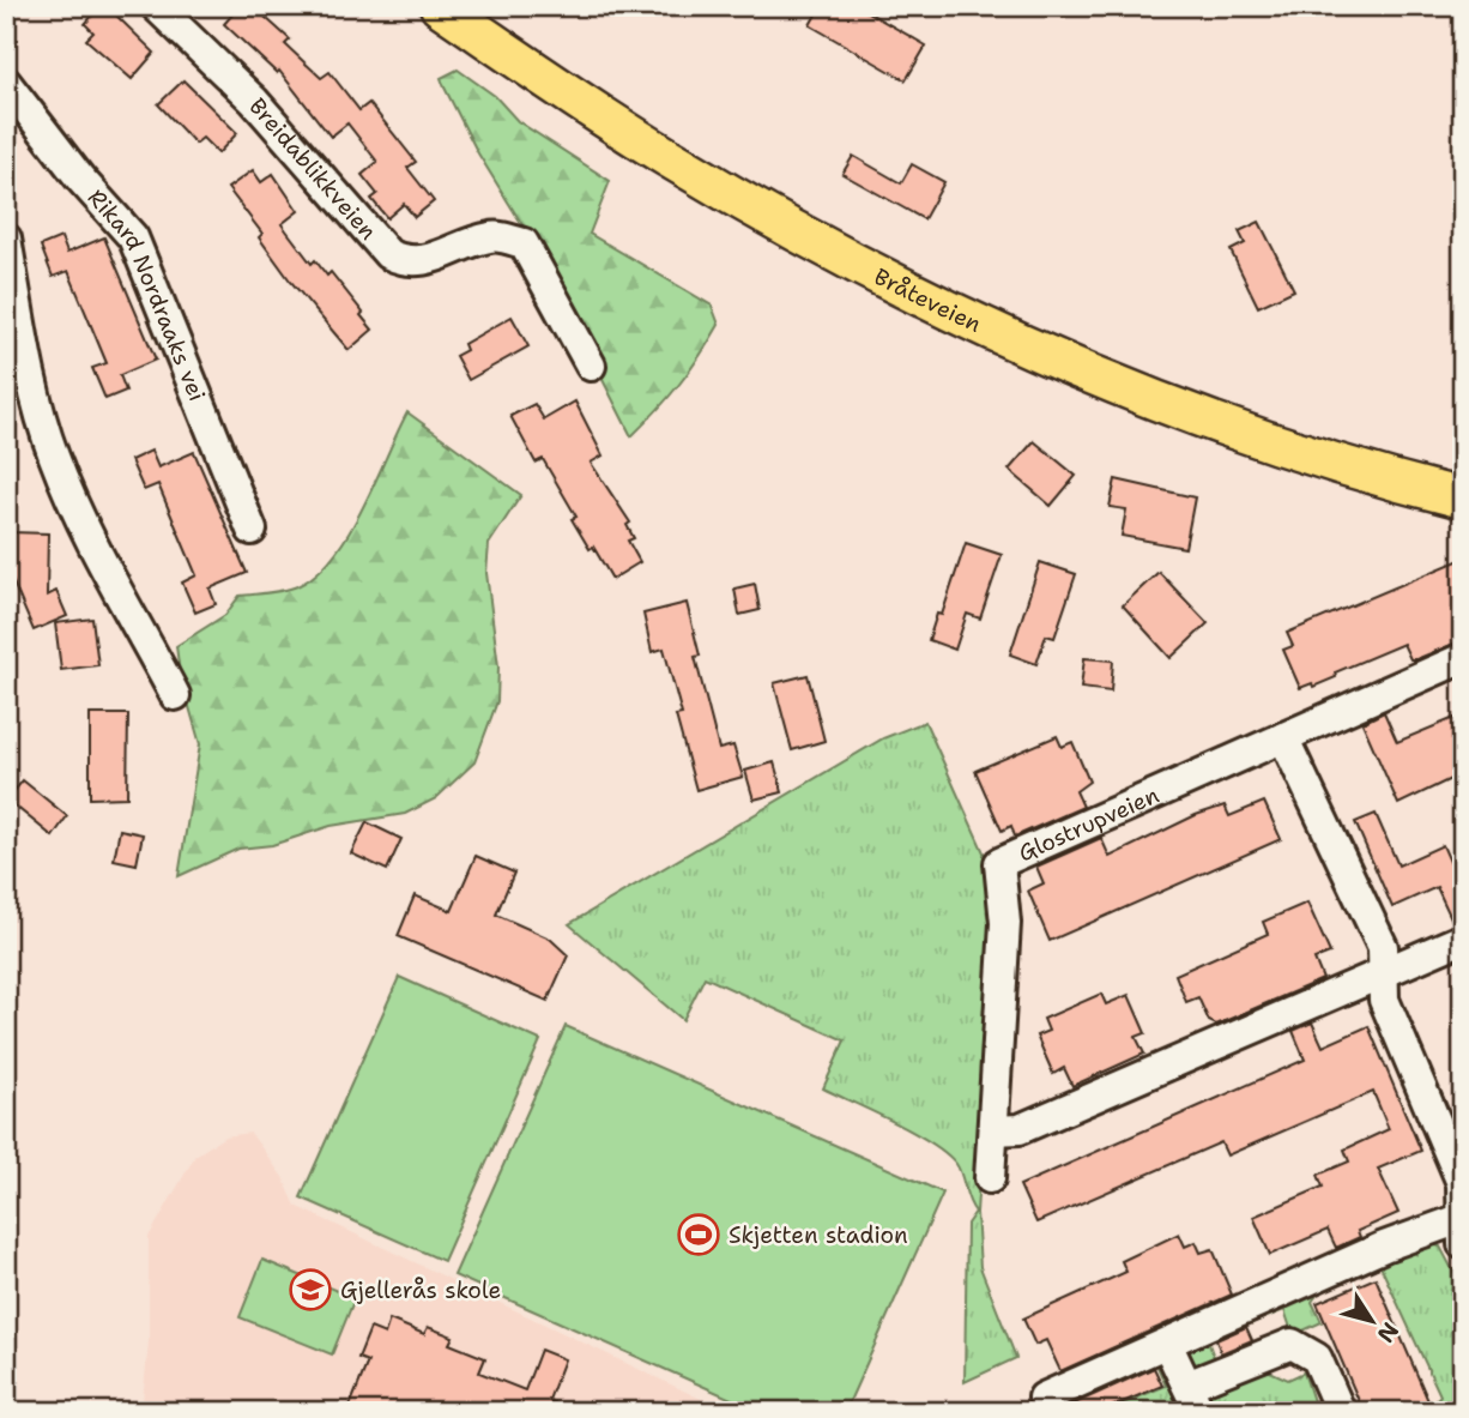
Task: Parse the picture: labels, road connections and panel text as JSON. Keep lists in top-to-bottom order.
{
  "streets": {
    "main road": ["Bråteveien"],
    "street": ["Breidablikkveien", "Rikard Nordraaks vei", "Glostrupveien"]
  },
  "places": {
    "sports": ["Skjetten stadion"],
    "school or university": ["Gjellerås skole"]
  },
  "north": "bottom right"
}
